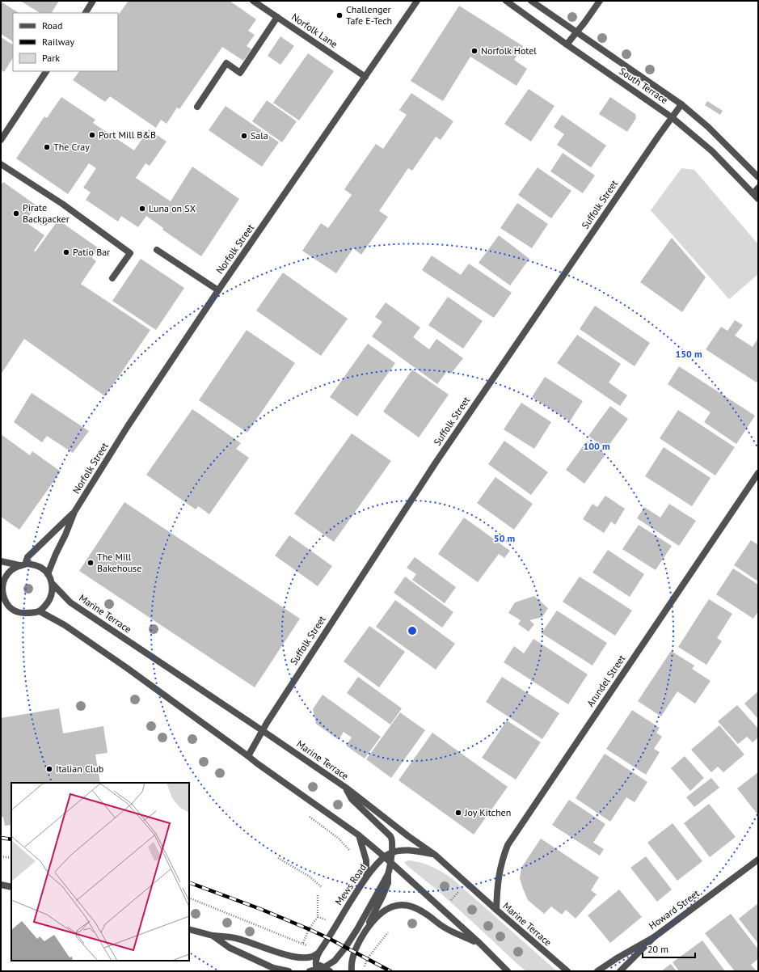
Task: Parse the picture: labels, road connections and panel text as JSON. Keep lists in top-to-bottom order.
{
  "streets": {
    "street": [
      "Norfolk Lane",
      "South Terrace",
      "Suffolk Street",
      "Norfolk Street",
      "Marine Terrace",
      "Arundel Street",
      "Mews Road",
      "Howard Street"
    ]
  },
  "crossings": [
    ["Norfolk Lane", "Norfolk Street"],
    ["South Terrace", "Suffolk Street"],
    ["Suffolk Street", "Marine Terrace"],
    ["Norfolk Street", "Marine Terrace"],
    ["Marine Terrace", "Arundel Street"],
    ["Marine Terrace", "Mews Road"]
  ],
  "places": [
    "Challenger Tafe E-Tech",
    "Norfolk Hotel",
    "Port Mill B&B",
    "Sala",
    "The Cray",
    "Luna on SX",
    "Pirate Backpacker",
    "Patio Bar",
    "The Mill Bakehouse",
    "Italian Club",
    "Joy Kitchen"
  ],
  "legend": ["Road", "Railway", "Park"],
  "scale_bar": "20 m",
  "rings": ["150 m", "100 m", "50 m"]
}
